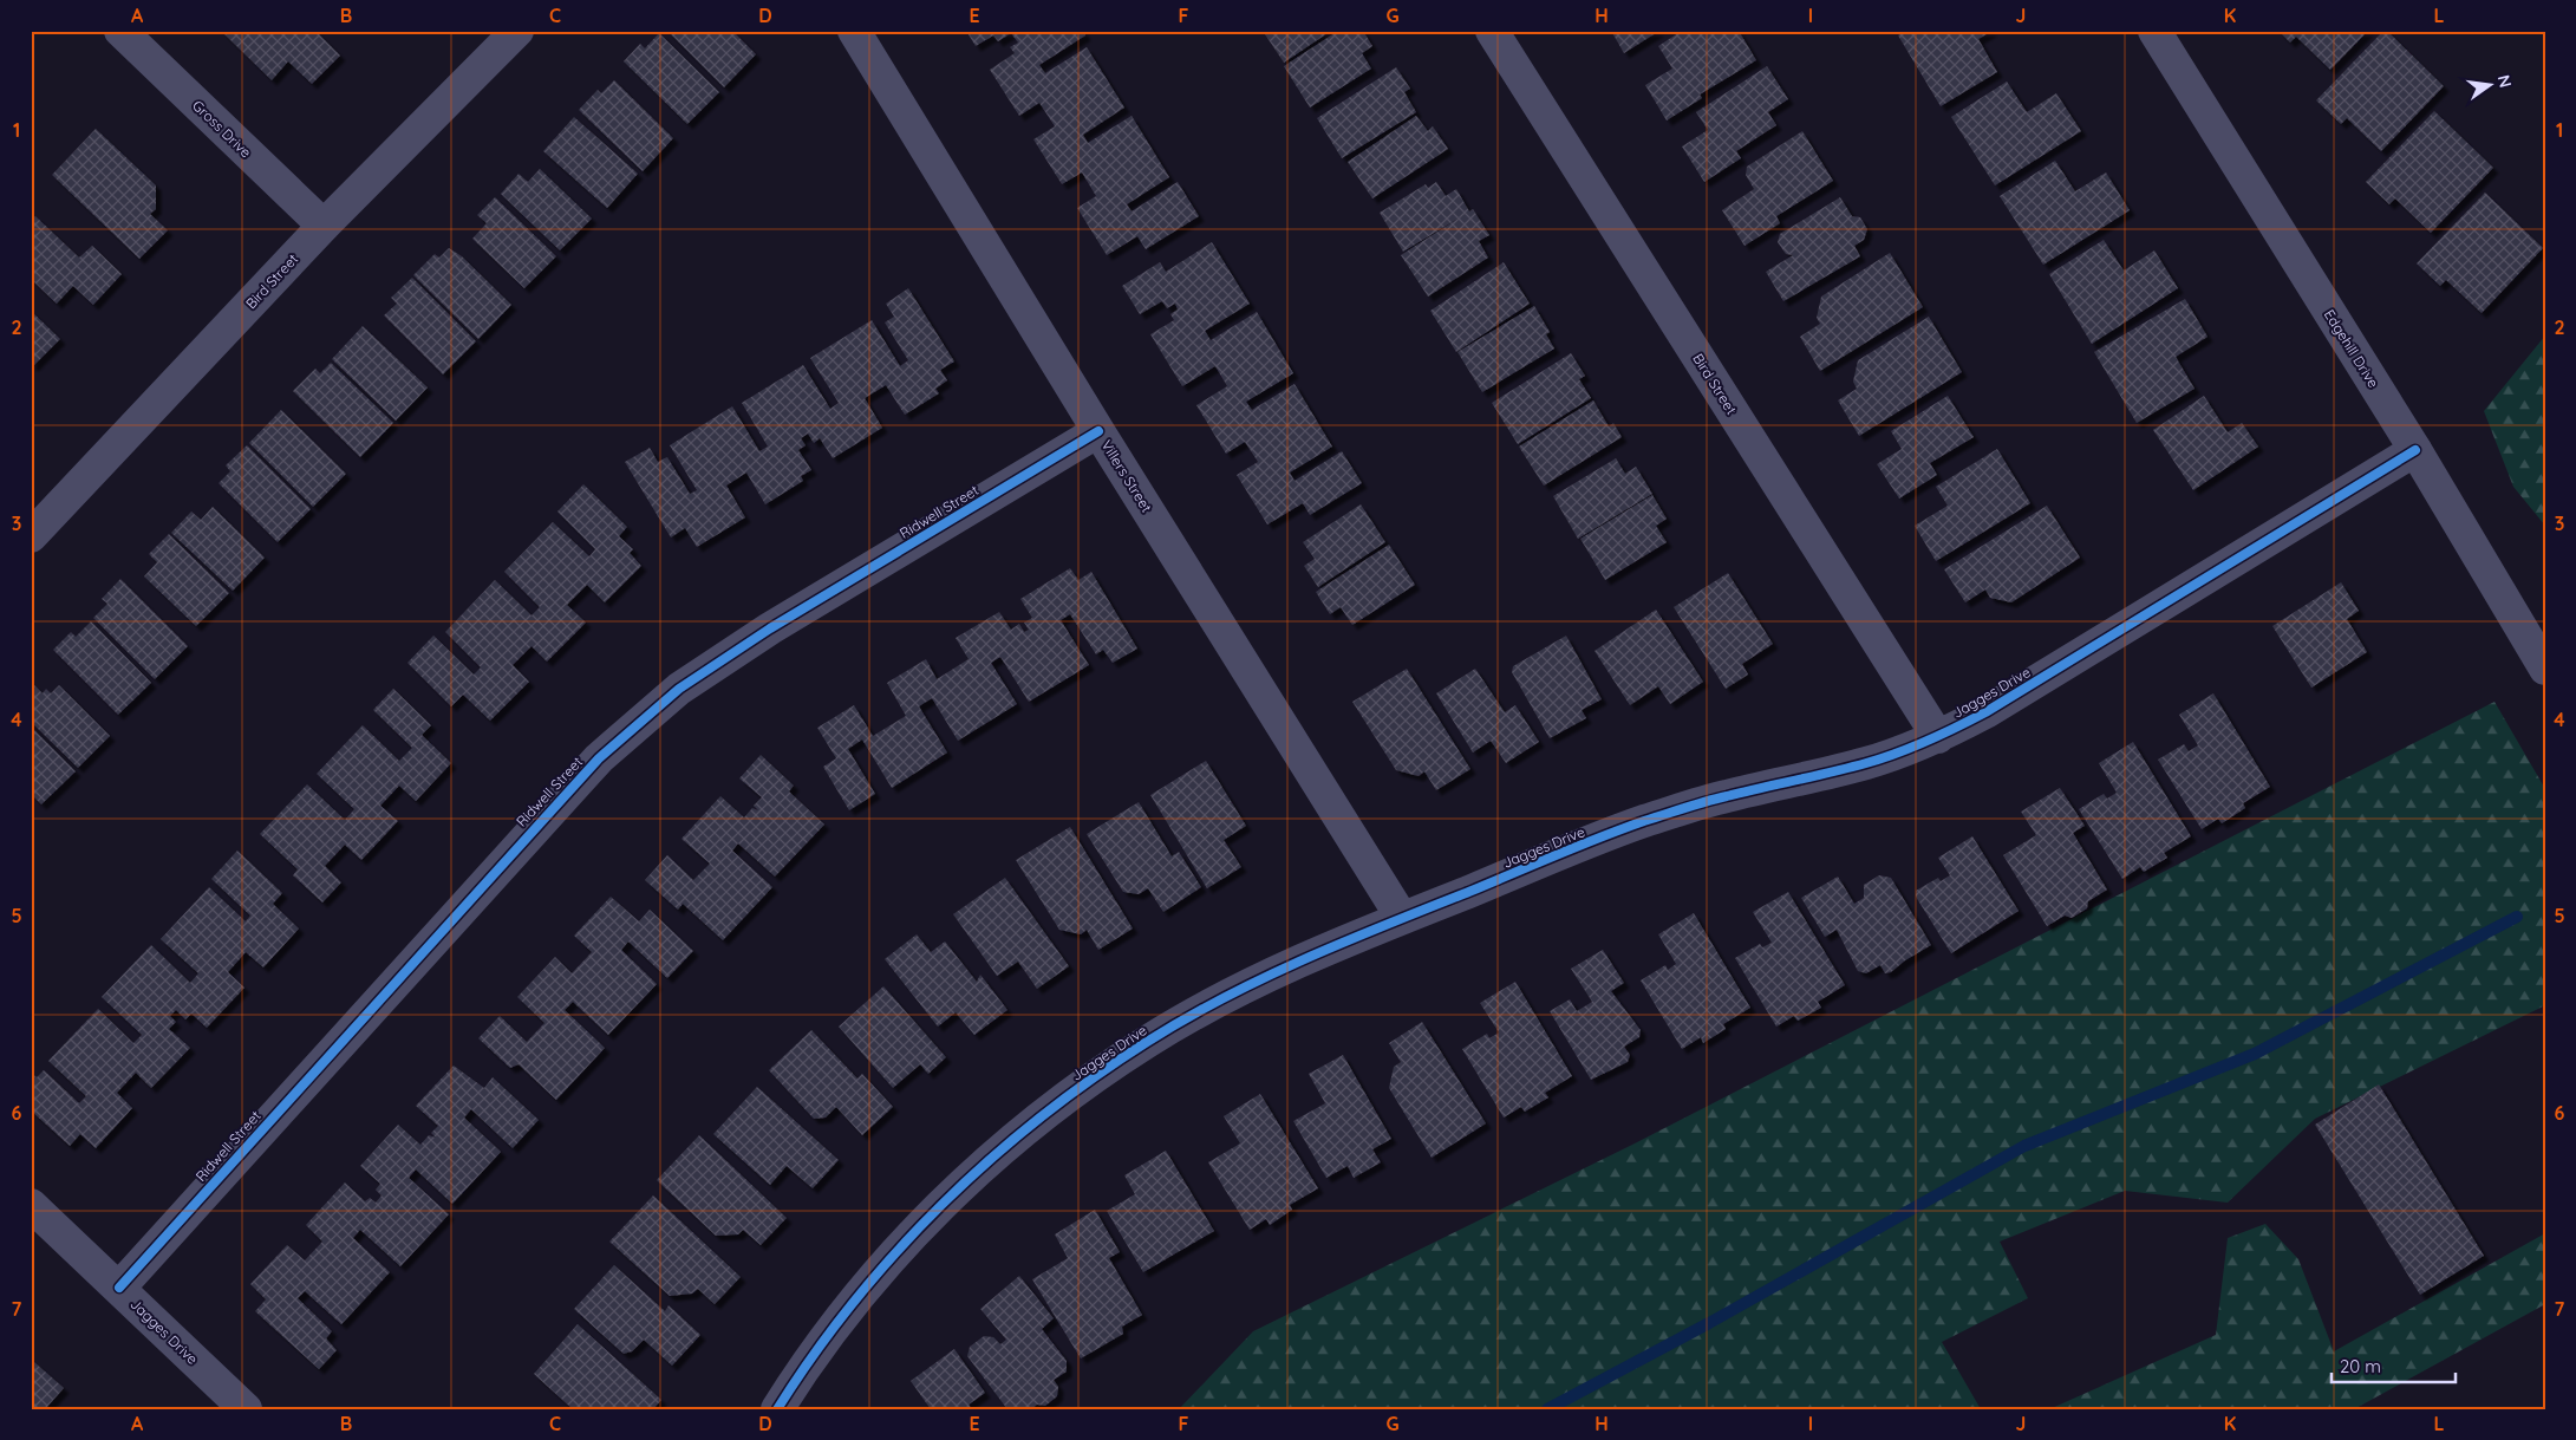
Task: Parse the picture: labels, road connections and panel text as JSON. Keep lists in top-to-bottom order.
{
  "streets": {
    "street": [
      "Gross Drive",
      "Bird Street",
      "Edgehill Drive",
      "Villers Street",
      "Ridwell Street",
      "Jagges Drive"
    ]
  },
  "crossings": [
    ["Gross Drive", "Bird Street"],
    ["Bird Street", "Jagges Drive"],
    ["Edgehill Drive", "Jagges Drive"],
    ["Villers Street", "Ridwell Street"],
    ["Villers Street", "Jagges Drive"],
    ["Ridwell Street", "Jagges Drive"]
  ],
  "scale_bar": "20 m",
  "north": "right",
  "grid": {
    "columns": [
      "A",
      "B",
      "C",
      "D",
      "E",
      "F",
      "G",
      "H",
      "I",
      "J",
      "K",
      "L"
    ],
    "rows": [
      "1",
      "2",
      "3",
      "4",
      "5",
      "6",
      "7"
    ]
  }
}
